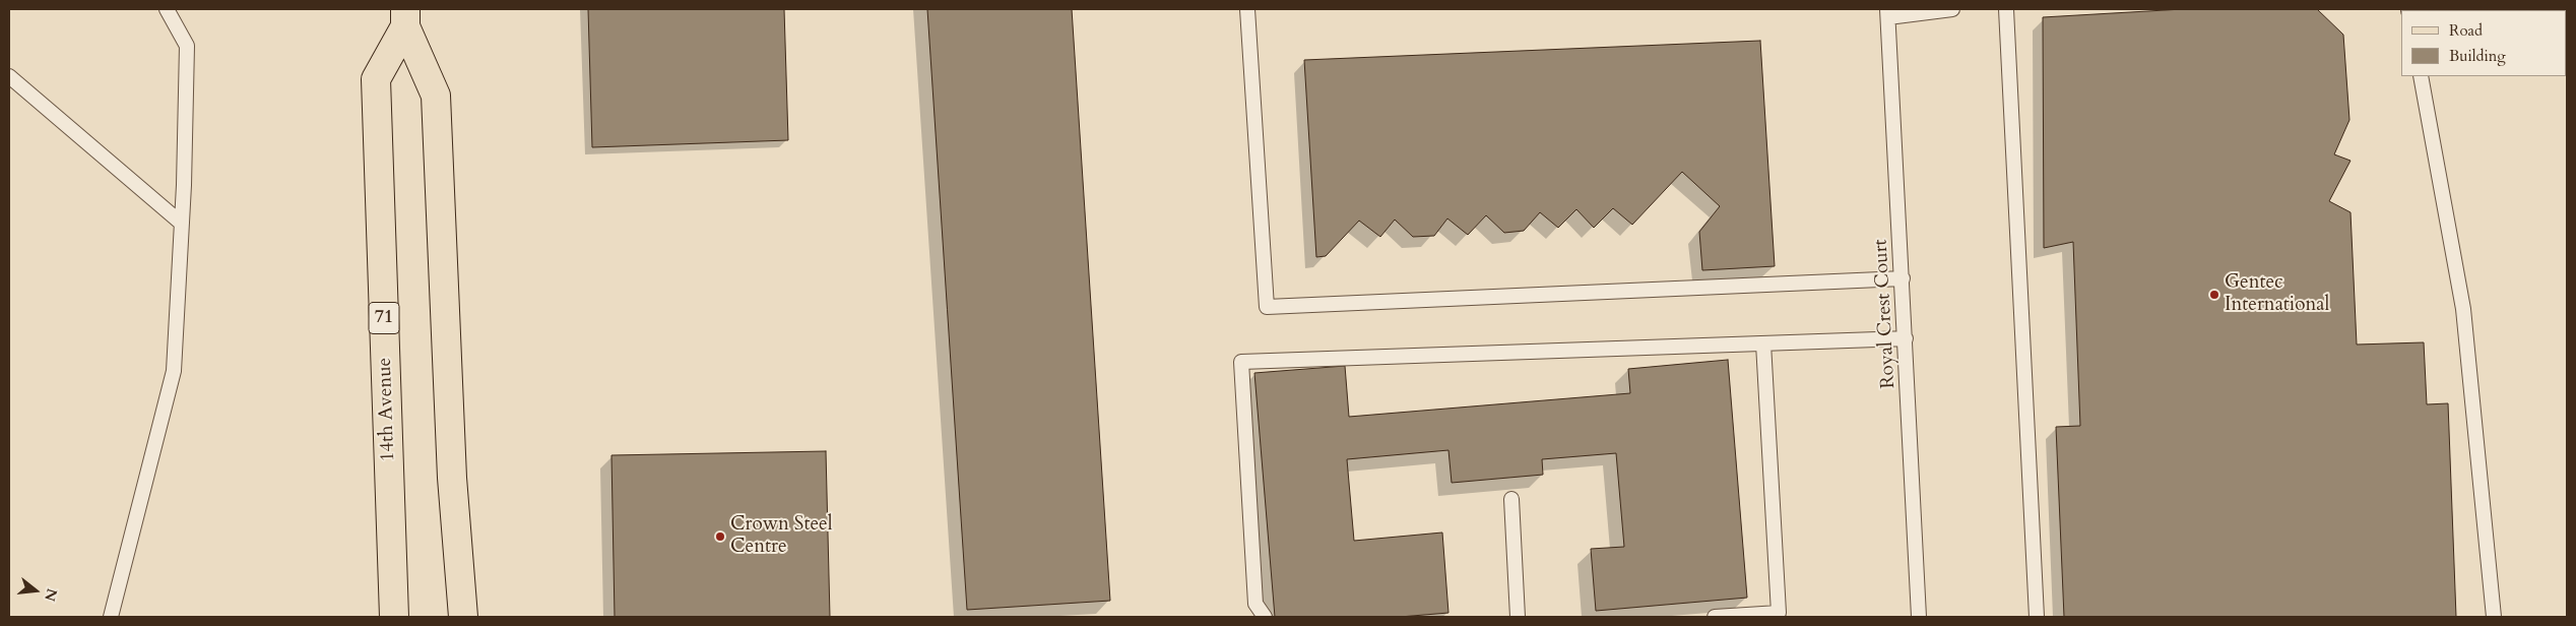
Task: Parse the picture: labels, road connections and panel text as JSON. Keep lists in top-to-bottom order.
{
  "streets": {
    "main road": ["71", "14th Avenue"],
    "lane": ["Royal Crest Court"]
  },
  "places": ["Gentec International", "Crown Steel Centre"],
  "legend": ["Road", "Building"],
  "north": "right"
}
